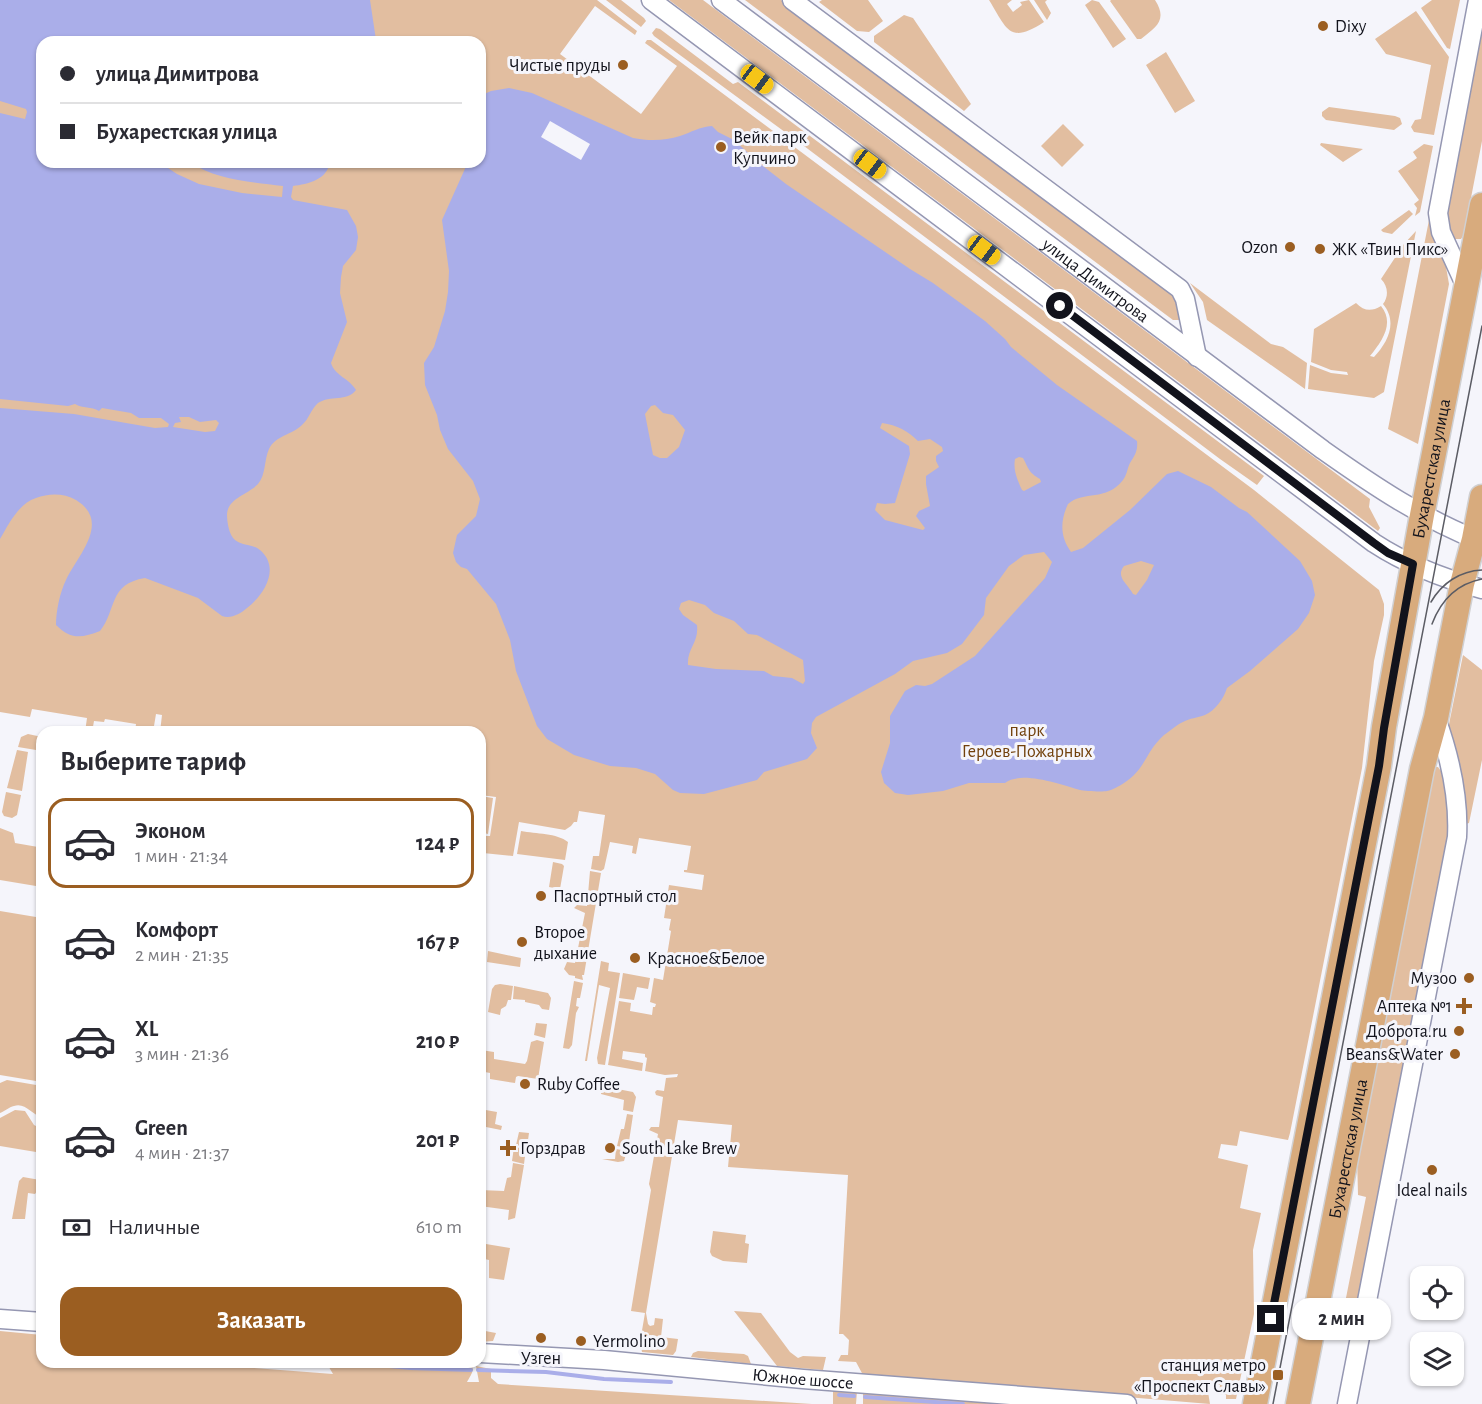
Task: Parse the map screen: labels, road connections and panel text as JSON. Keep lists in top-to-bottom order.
{
  "streets": {
    "main road": ["Бухарестская улица"],
    "street": ["улица Димитрова", "Южное шоссе"]
  },
  "crossings": [
    ["улица Димитрова", "Бухарестская улица"]
  ],
  "parks": ["парк Героев-Пожарных"],
  "places": {
    "other": [
      "Dixy",
      "Чистые пруды",
      "Вейк парк Купчино",
      "Ozon",
      "ЖК «Твин Пикс»",
      "Паспортный стол",
      "Второе дыхание",
      "Красное&Белое",
      "Музоо",
      "Доброта.ru",
      "Beans&Water",
      "Ruby Coffee",
      "South Lake Brew",
      "Ideal nails",
      "Узген",
      "Yermolino"
    ],
    "health": ["Аптека №1", "Горздрав"],
    "transit": ["станция метро «Проспект Славы»"]
  },
  "page": {
    "banner": ["улица Димитрова", "Бухарестская улица"],
    "heading": "Выберите тариф",
    "list": [
      {
        "name": "Эконом",
        "note": "1 мин · 21:34",
        "value": "124 ₽"
      },
      {
        "name": "Комфорт",
        "note": "2 мин · 21:35",
        "value": "167 ₽"
      },
      {
        "name": "XL",
        "note": "3 мин · 21:36",
        "value": "210 ₽"
      },
      {
        "name": "Green",
        "note": "4 мин · 21:37",
        "value": "201 ₽"
      }
    ],
    "pay": ["Наличные", "610 m"],
    "buttons": "Заказать",
    "bubble": "2 мин"
  }
}
